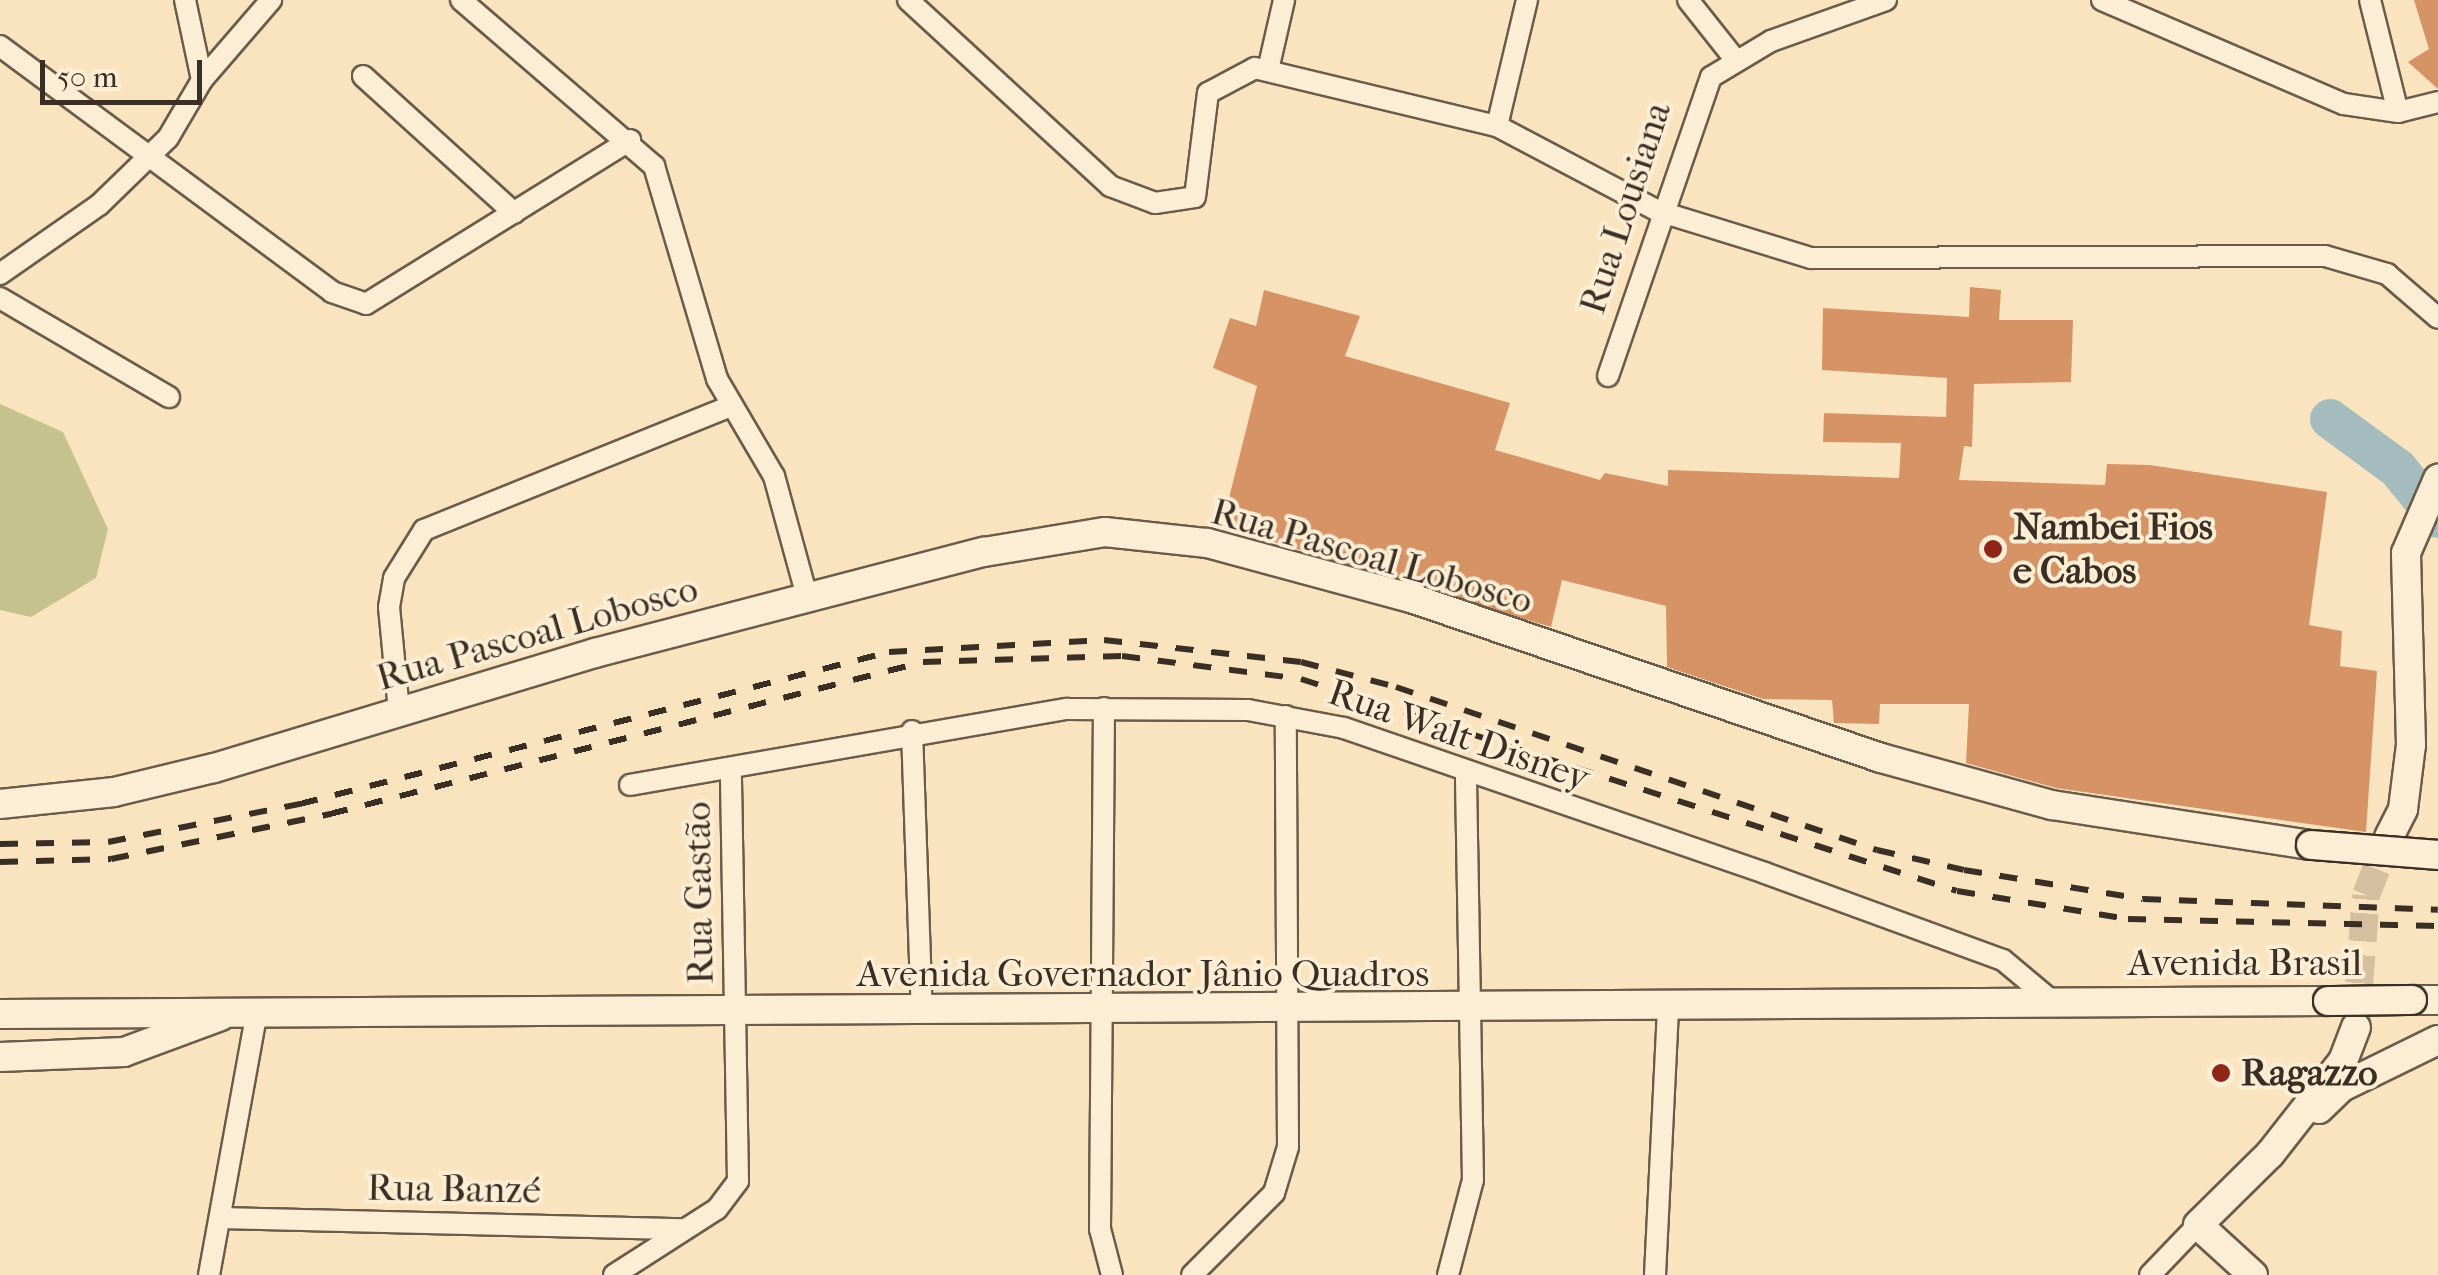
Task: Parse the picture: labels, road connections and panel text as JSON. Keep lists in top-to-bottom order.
{
  "streets": {
    "main road": ["Rua Pascoal Lobosco", "Avenida Brasil", "Avenida Governador Jânio Quadros"],
    "street": [
      "Rua Lousiana",
      "Rua Walt Disney",
      "Rua Gastão",
      "Rua Banzé"
    ]
  },
  "crossings": [
    ["Rua Walt Disney", "Rua Gastão"],
    ["Rua Walt Disney", "Avenida Brasil"],
    ["Rua Walt Disney", "Avenida Governador Jânio Quadros"],
    ["Rua Gastão", "Avenida Governador Jânio Quadros"],
    ["Rua Gastão", "Rua Banzé"],
    ["Avenida Brasil", "Avenida Governador Jânio Quadros"]
  ],
  "places": ["Nambei Fios e Cabos", "Ragazzo"],
  "scale_bar": "50 m"
}
